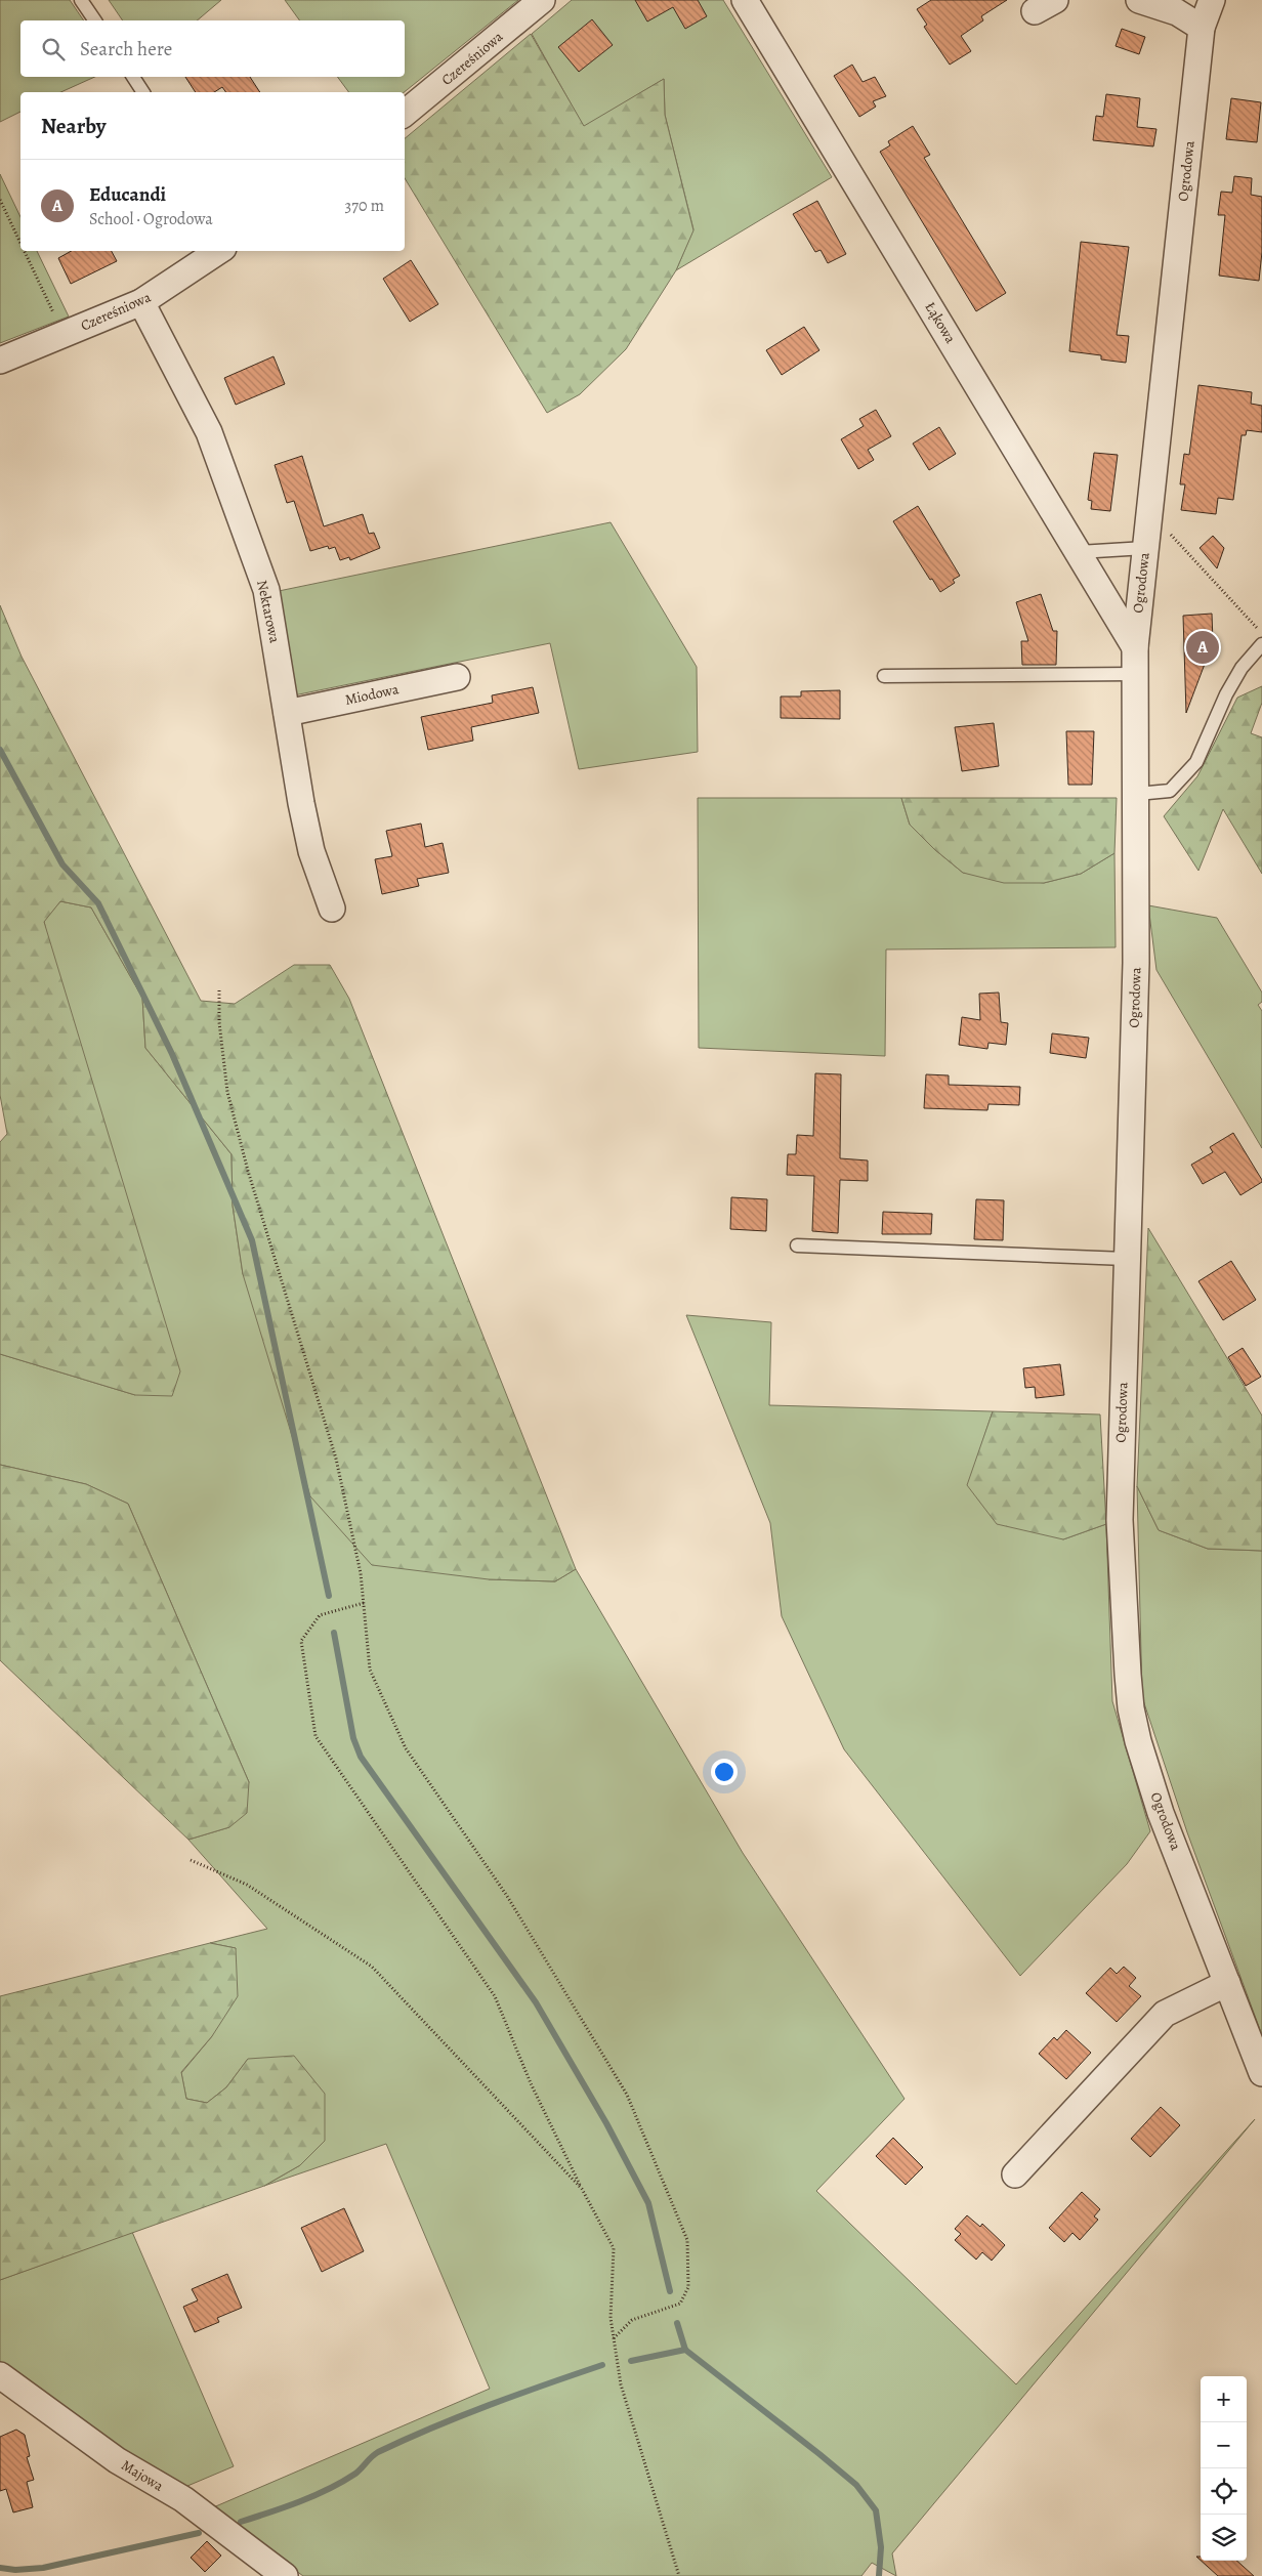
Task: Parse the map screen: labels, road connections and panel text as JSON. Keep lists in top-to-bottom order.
{
  "streets": {
    "street": [
      "Czereśniowa",
      "Ogrodowa",
      "Łąkowa",
      "Nektarowa",
      "Miodowa",
      "Majowa"
    ]
  },
  "crossings": [
    ["Czereśniowa", "Nektarowa"],
    ["Ogrodowa", "Łąkowa"],
    ["Nektarowa", "Miodowa"]
  ],
  "page": {
    "search": "Search here",
    "heading": "Nearby",
    "list": [
      {
        "mark": "A",
        "name": "Educandi",
        "note": "School · Ogrodowa",
        "value": "370 m"
      }
    ],
    "pins": "A",
    "map_buttons": ["+", "−"]
  }
}
